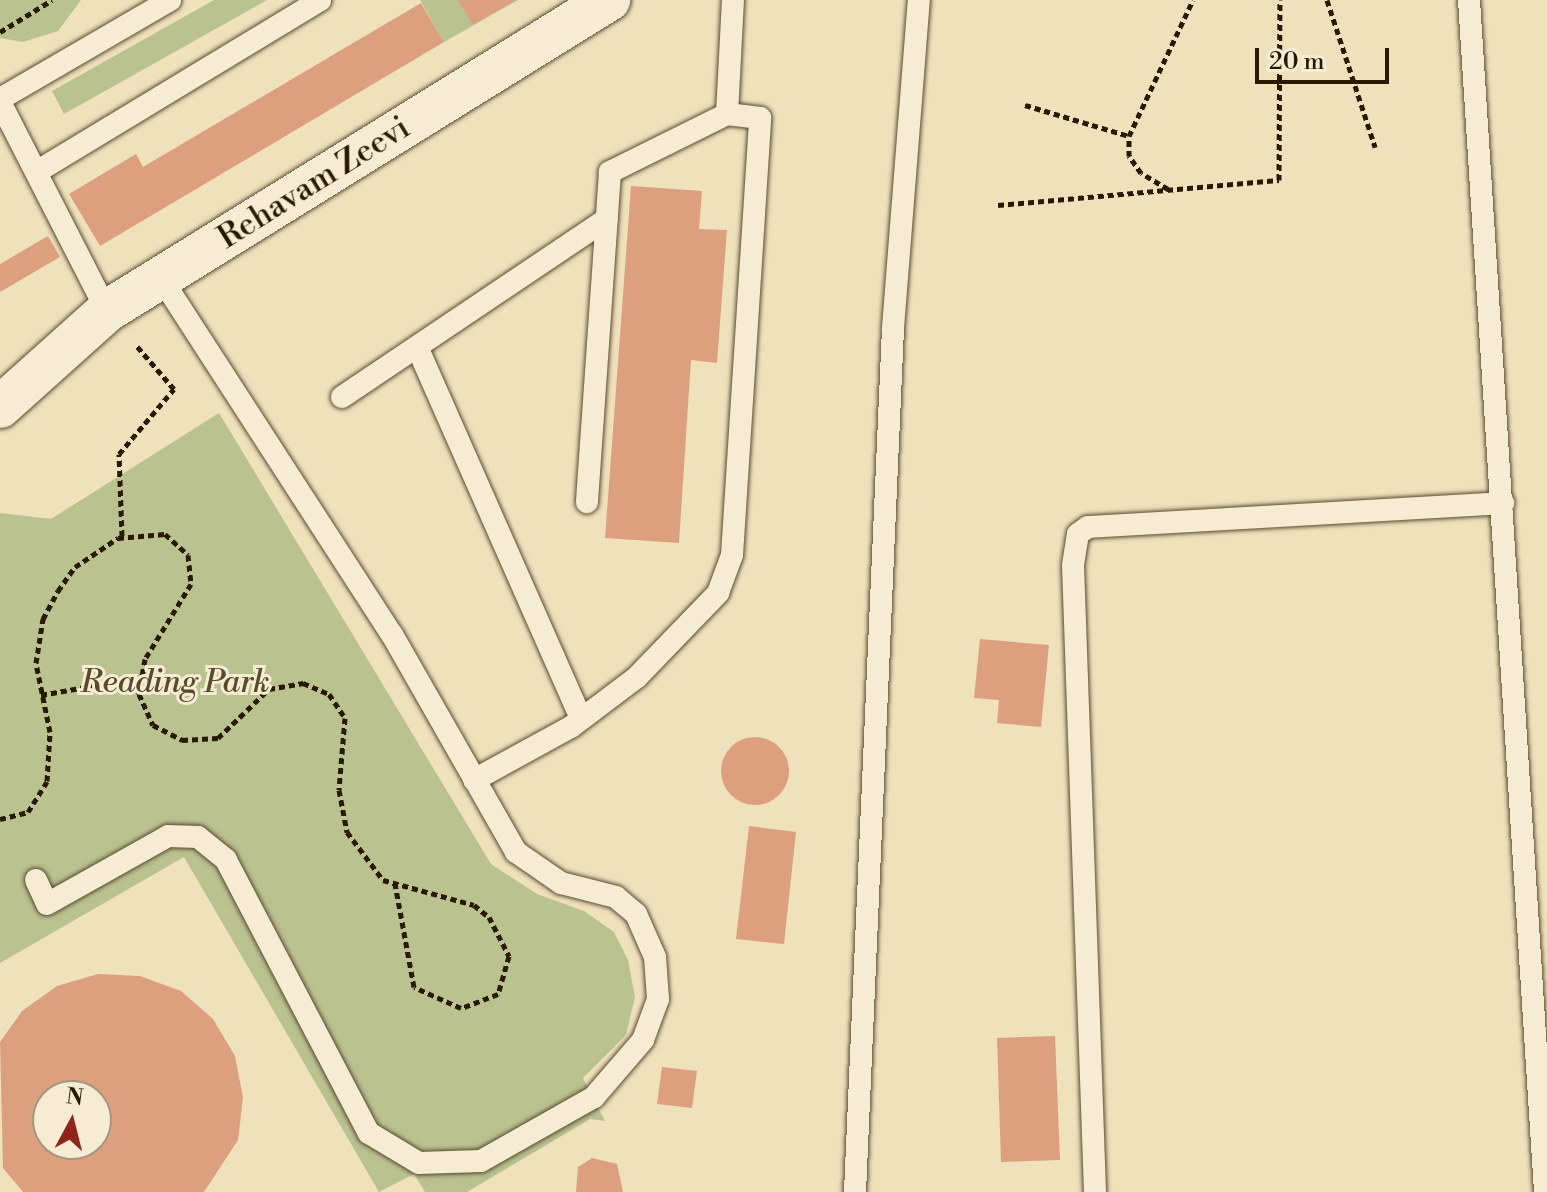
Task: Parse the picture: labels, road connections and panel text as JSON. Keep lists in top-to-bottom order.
{
  "streets": {
    "street": ["Rehavam Zeevi"]
  },
  "parks": ["Reading Park"],
  "scale_bar": "20 m",
  "north": "top"
}
